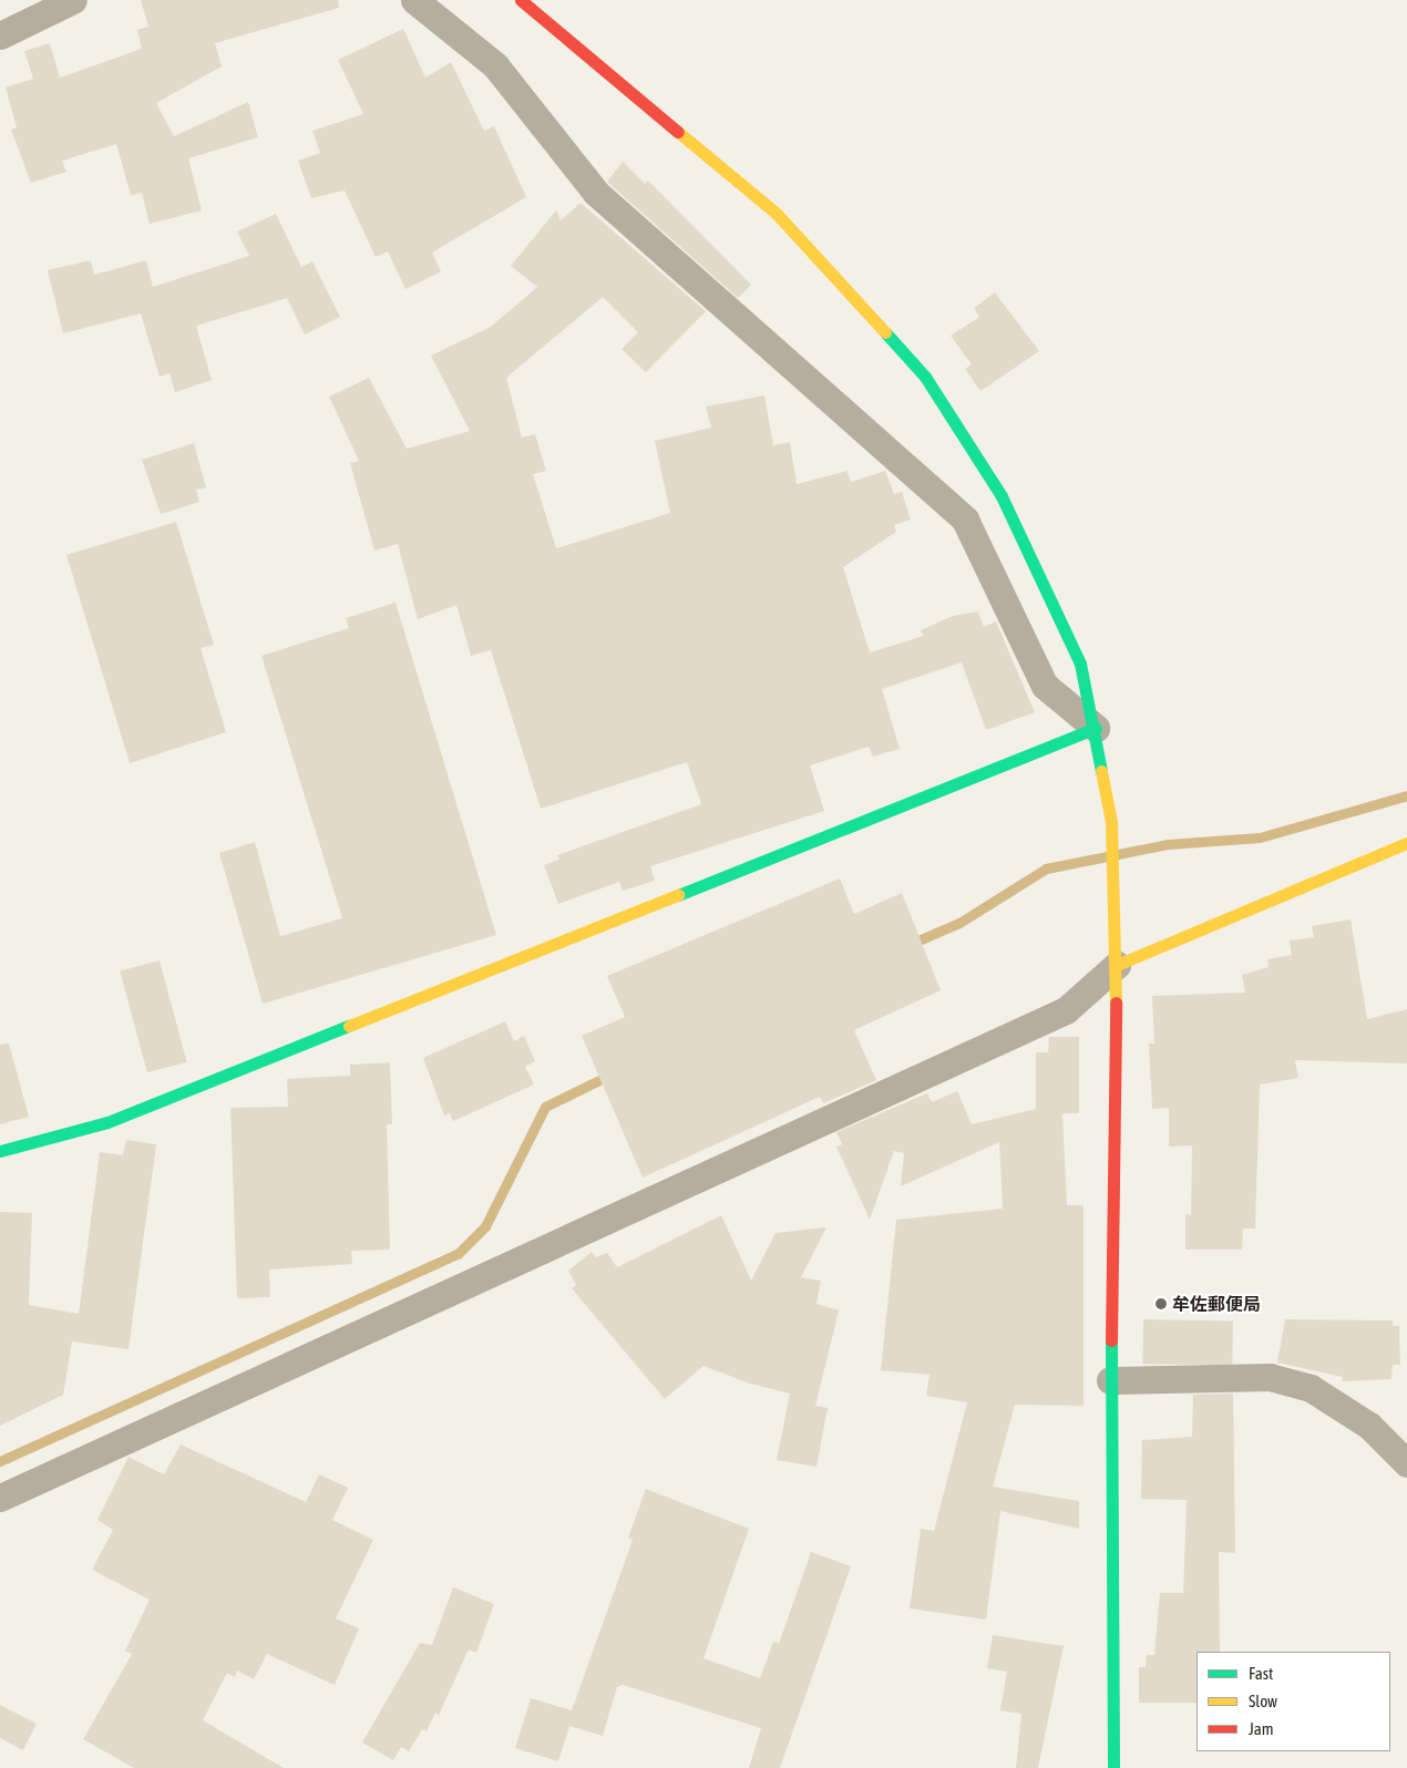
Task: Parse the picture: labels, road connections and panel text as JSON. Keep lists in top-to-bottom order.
{
  "places": ["牟佐郵便局"],
  "legend": ["Fast", "Slow", "Jam"]
}
